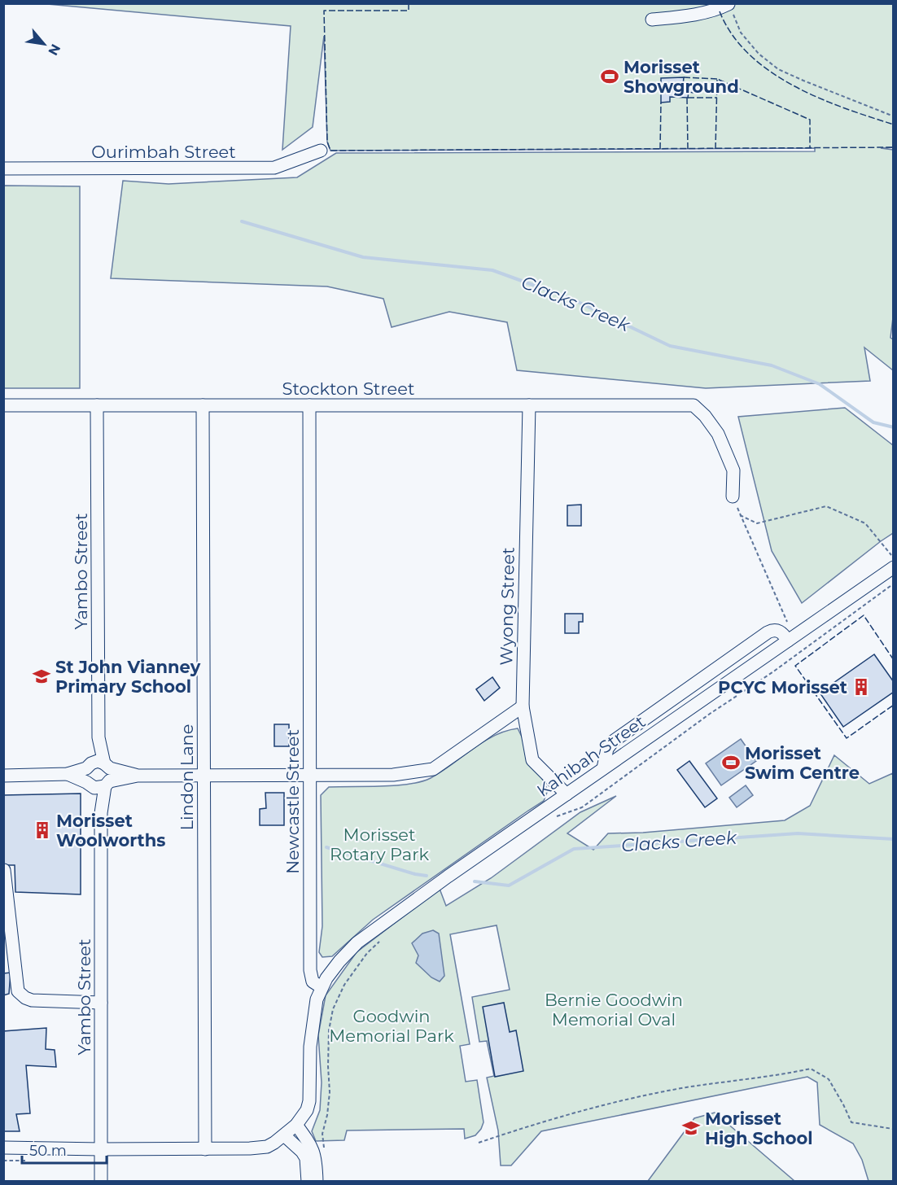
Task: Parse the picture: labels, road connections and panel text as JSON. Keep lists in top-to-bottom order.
{
  "streets": {
    "street": [
      "Ourimbah Street",
      "Stockton Street",
      "Yambo Street",
      "Wyong Street",
      "Kahibah Street",
      "Lindon Lane",
      "Newcastle Street"
    ]
  },
  "crossings": [
    ["Stockton Street", "Yambo Street"],
    ["Stockton Street", "Wyong Street"],
    ["Stockton Street", "Lindon Lane"],
    ["Stockton Street", "Newcastle Street"],
    ["Wyong Street", "Kahibah Street"],
    ["Kahibah Street", "Newcastle Street"]
  ],
  "water": ["Clacks Creek"],
  "parks": ["Morisset Rotary Park", "Bernie Goodwin Memorial Oval", "Goodwin Memorial Park"],
  "places": {
    "sports": ["Morisset Showground", "Morisset Swim Centre"],
    "school or university": ["St John Vianney Primary School", "Morisset High School"],
    "building": ["PCYC Morisset", "Morisset Woolworths"]
  },
  "scale_bar": "50 m",
  "north": "bottom right"
}
